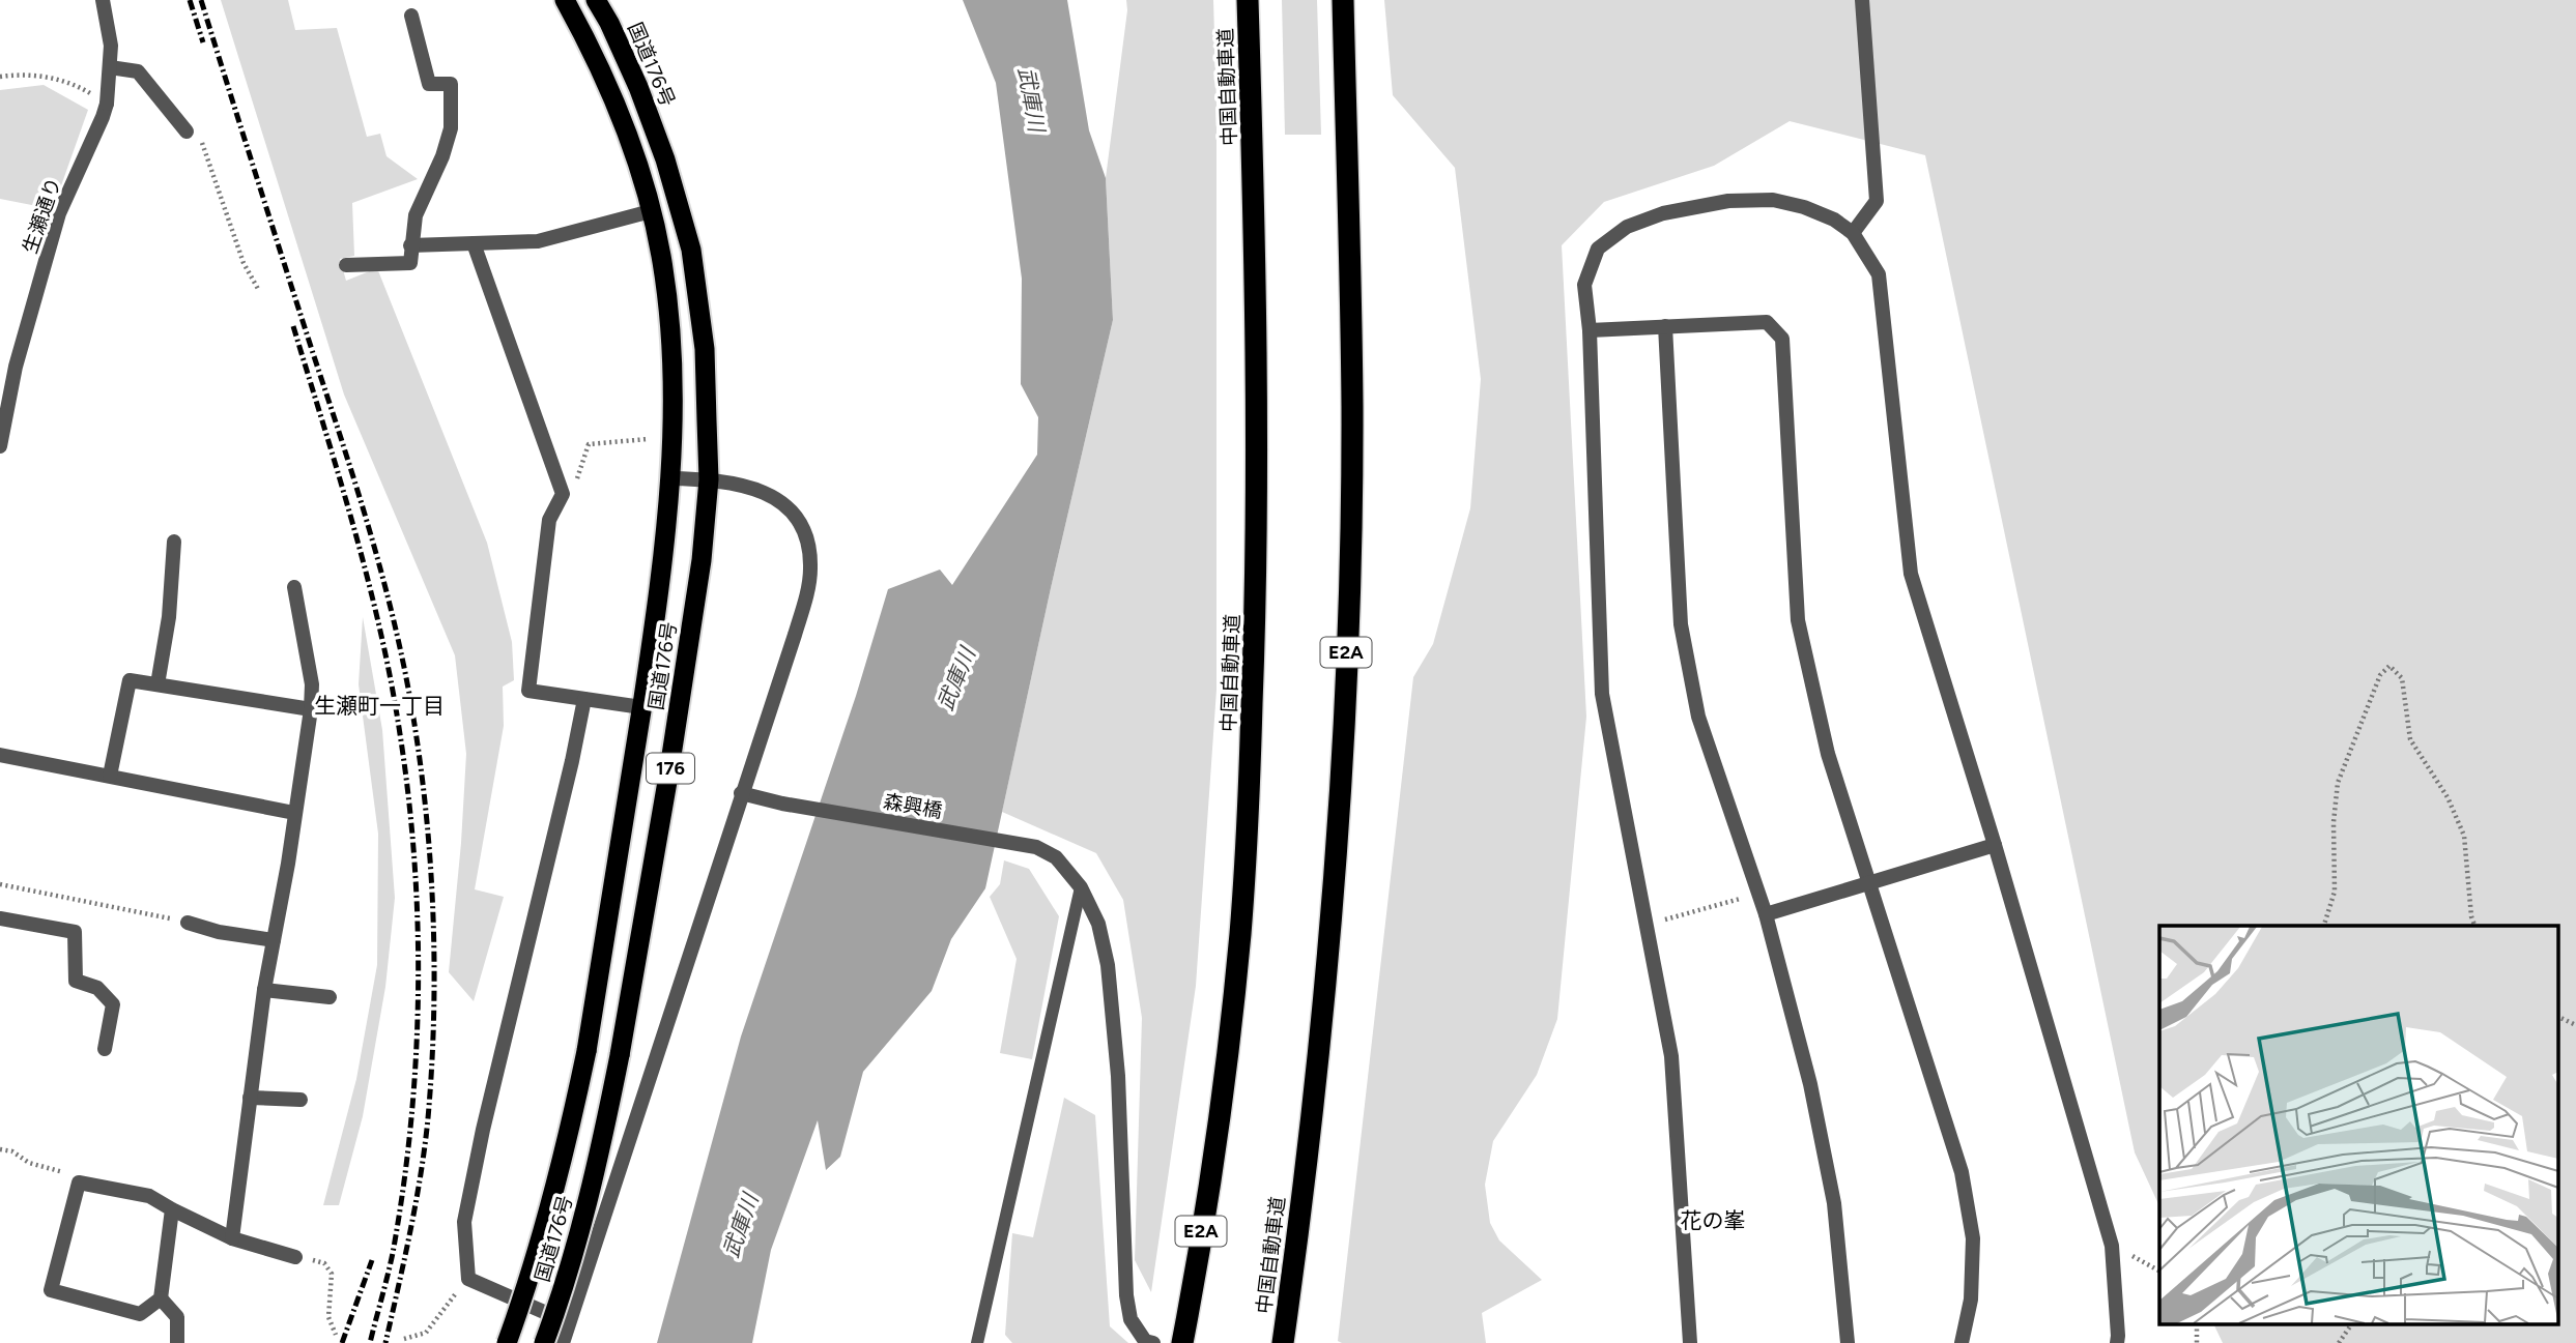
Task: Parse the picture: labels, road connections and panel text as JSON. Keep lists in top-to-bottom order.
{
  "streets": {
    "highway": [
      "国道176号",
      "中国自動車道",
      "E2A",
      "176"
    ],
    "street": ["生瀬通り", "森興橋"]
  },
  "districts": ["生瀬町一丁目", "花の峯"],
  "water": ["武庫川"]
}
